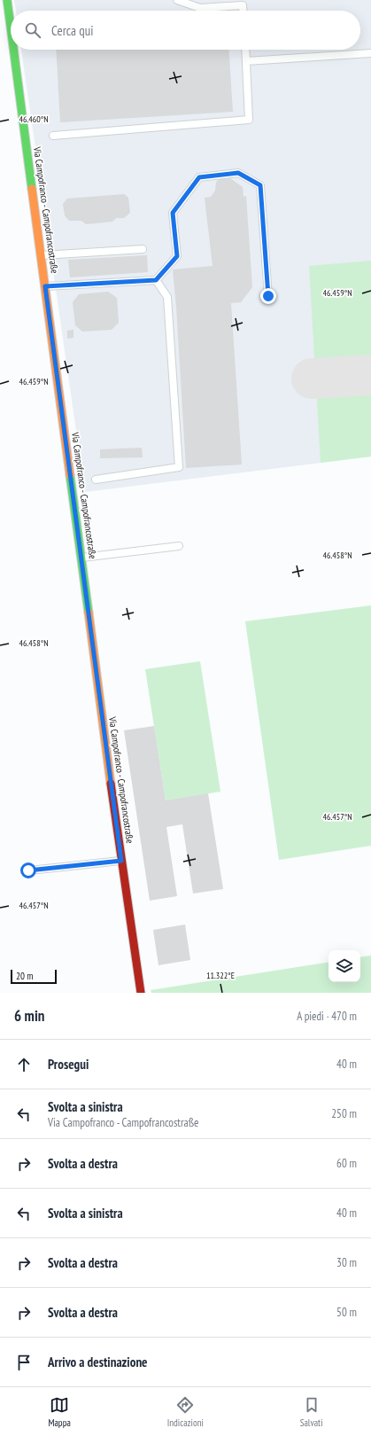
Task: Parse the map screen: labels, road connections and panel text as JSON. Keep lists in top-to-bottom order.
{
  "streets": {
    "street": ["Via Campofranco - Campofrancostraße"]
  },
  "scale_bar": "20 m",
  "page": {
    "search": "Cerca qui",
    "scale": "20 m",
    "heading": ["6 min", "A piedi · 470 m"],
    "list": [
      ["Prosegui", "40 m"],
      ["Svolta a sinistra", "Via Campofranco - Campofrancostraße", "250 m"],
      ["Svolta a destra", "60 m"],
      ["Svolta a sinistra", "40 m"],
      ["Svolta a destra", "30 m"],
      ["Svolta a destra", "50 m"],
      "Arrivo a destinazione"
    ],
    "nav": ["Mappa", "Indicazioni", "Salvati"]
  },
  "coordinates": [
    "46.460°N",
    "46.459°N",
    "46.458°N",
    "46.457°N",
    "11.322°E"
  ]
}
